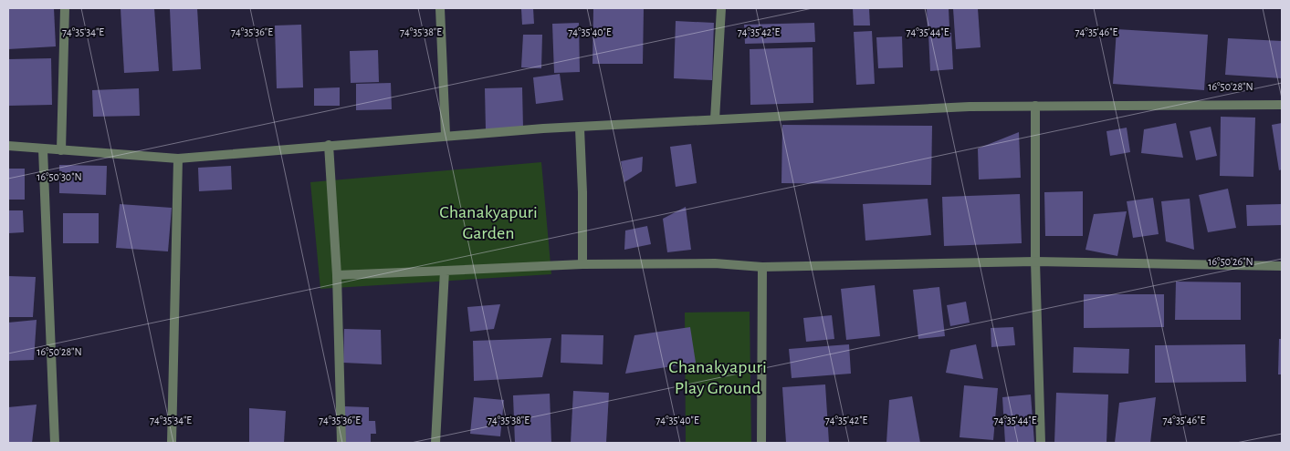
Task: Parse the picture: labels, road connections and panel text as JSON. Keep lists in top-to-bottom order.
{
  "parks": ["Chanakyapuri Garden", "Chanakyapuri Play Ground"],
  "coordinates": [
    "74°35'34\"E",
    "74°35'36\"E",
    "74°35'38\"E",
    "74°35'40\"E",
    "74°35'42\"E",
    "74°35'44\"E",
    "74°35'46\"E",
    "16°50'28\"N",
    "16°50'30\"N",
    "16°50'26\"N"
  ]
}
